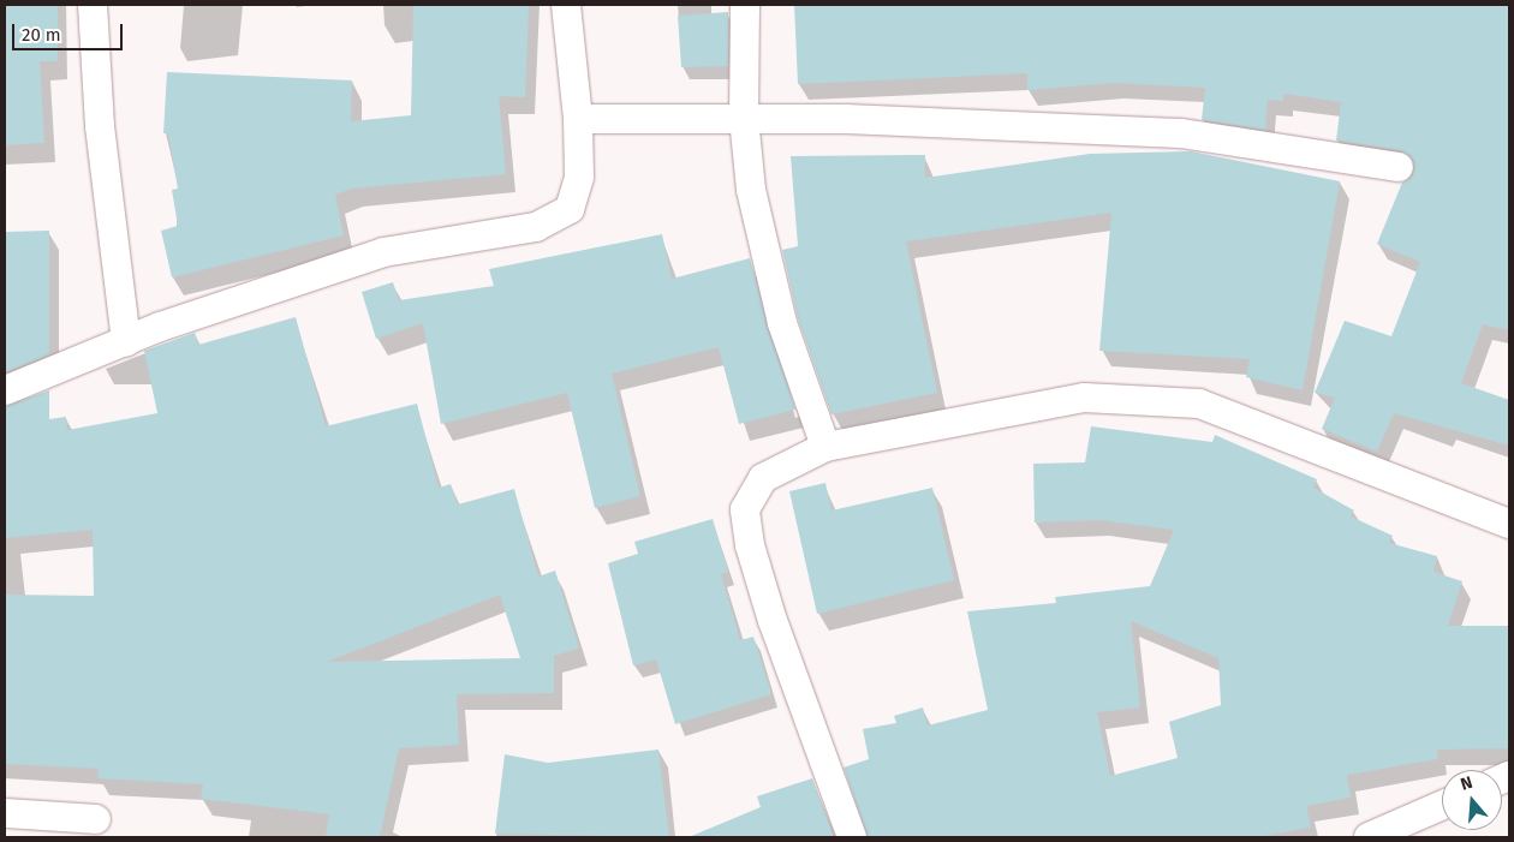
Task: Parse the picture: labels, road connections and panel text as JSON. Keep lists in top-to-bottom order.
{
  "scale_bar": "20 m",
  "north": "top"
}
